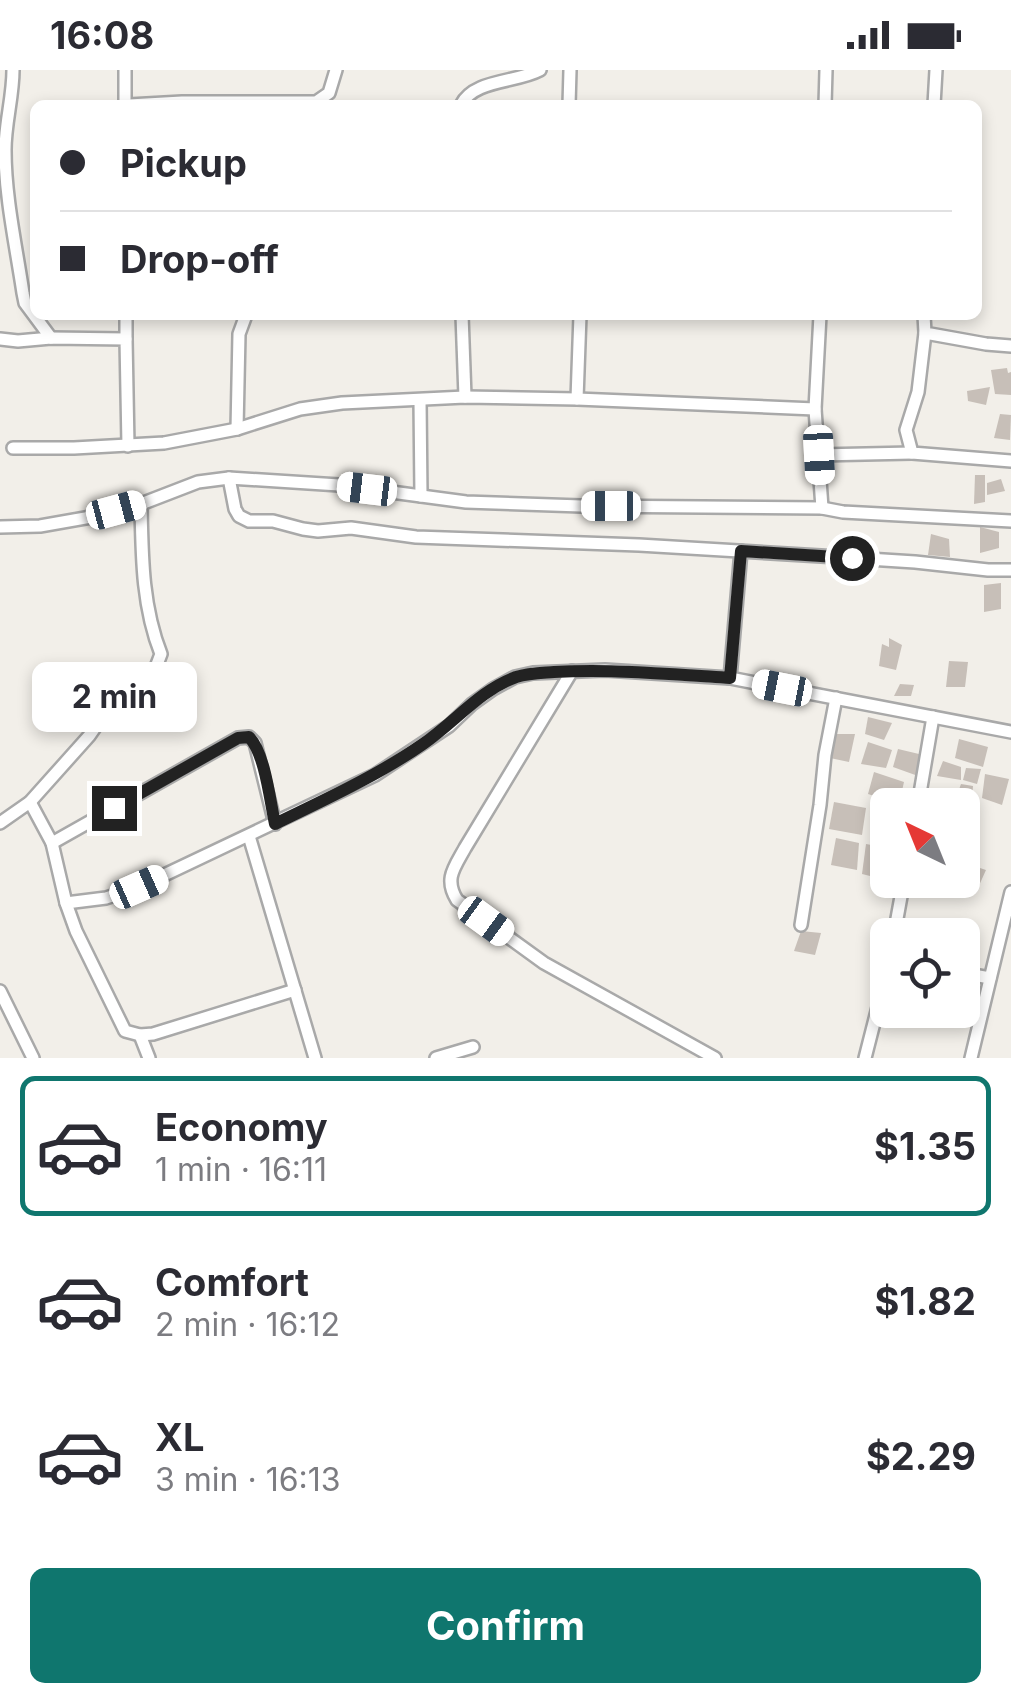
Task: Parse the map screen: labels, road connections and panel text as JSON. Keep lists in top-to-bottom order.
{
  "north": "top left",
  "page": {
    "status": "16:08",
    "banner": ["Pickup", "Drop-off"],
    "bubble": "2 min",
    "list": [
      {
        "name": "Economy",
        "note": "1 min · 16:11",
        "value": "$1.35"
      },
      {
        "name": "Comfort",
        "note": "2 min · 16:12",
        "value": "$1.82"
      },
      {
        "name": "XL",
        "note": "3 min · 16:13",
        "value": "$2.29"
      }
    ],
    "buttons": "Confirm"
  }
}
